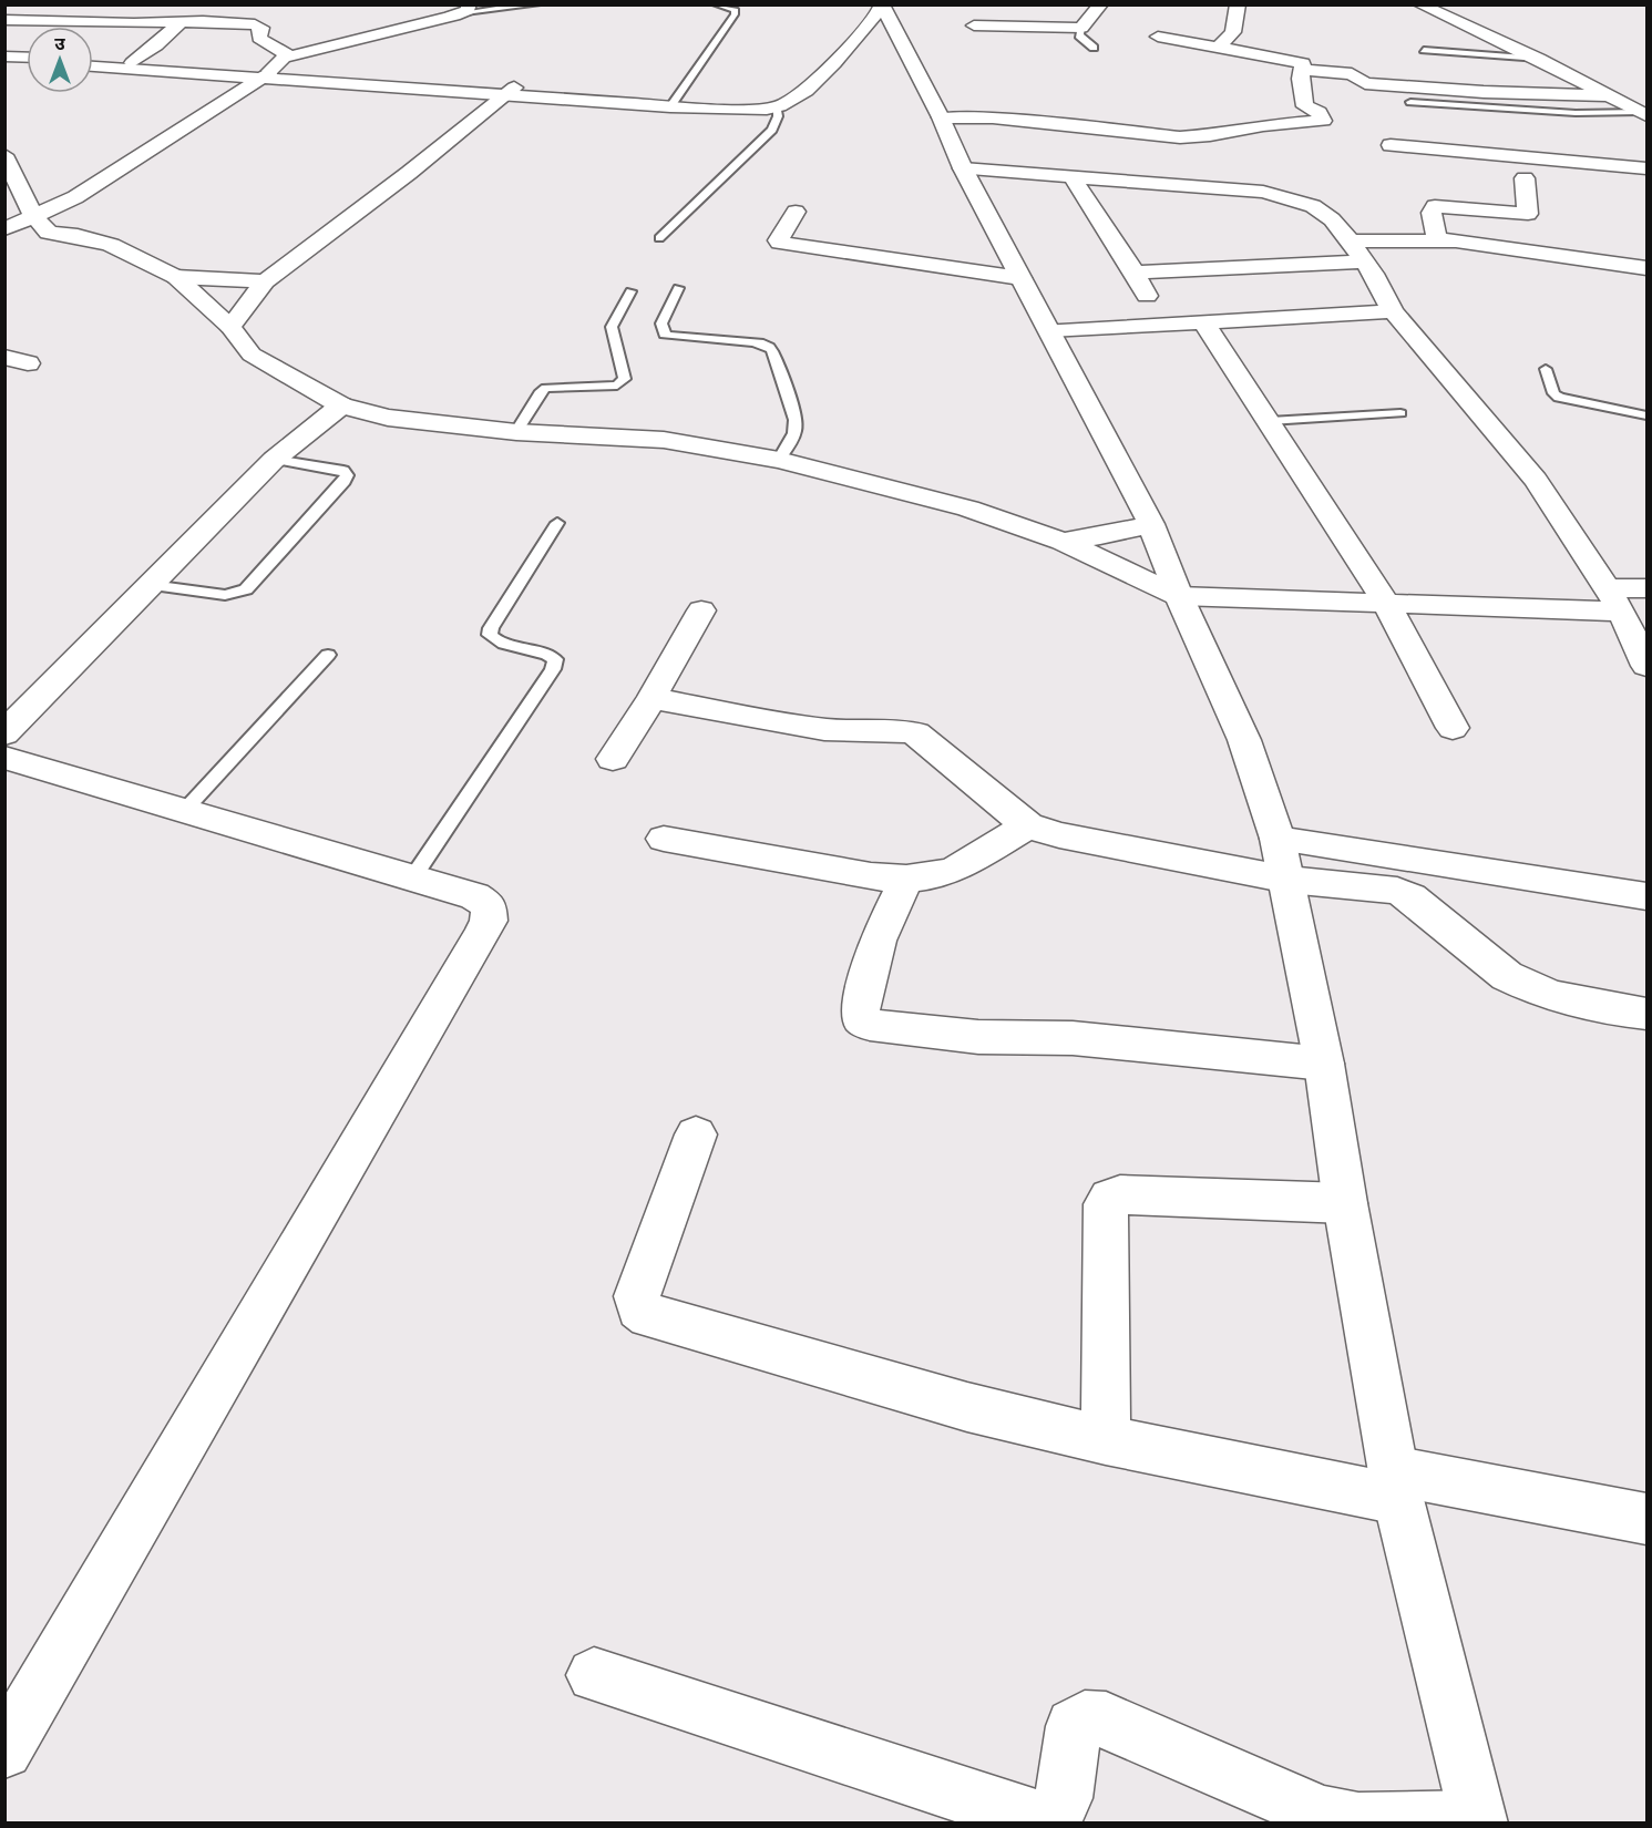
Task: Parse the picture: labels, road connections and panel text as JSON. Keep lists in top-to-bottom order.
{
  "north": "top"
}
